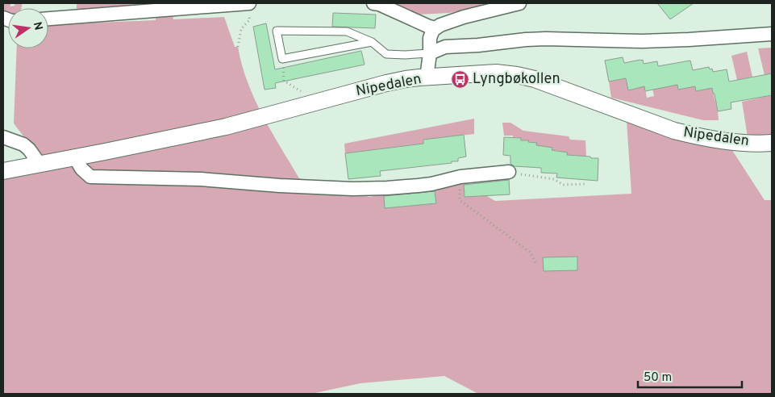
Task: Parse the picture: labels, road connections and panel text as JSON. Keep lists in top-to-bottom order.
{
  "streets": {
    "street": ["Nipedalen"]
  },
  "places": {
    "bus stop": ["Lyngbøkollen"]
  },
  "scale_bar": "50 m",
  "north": "right"
}
